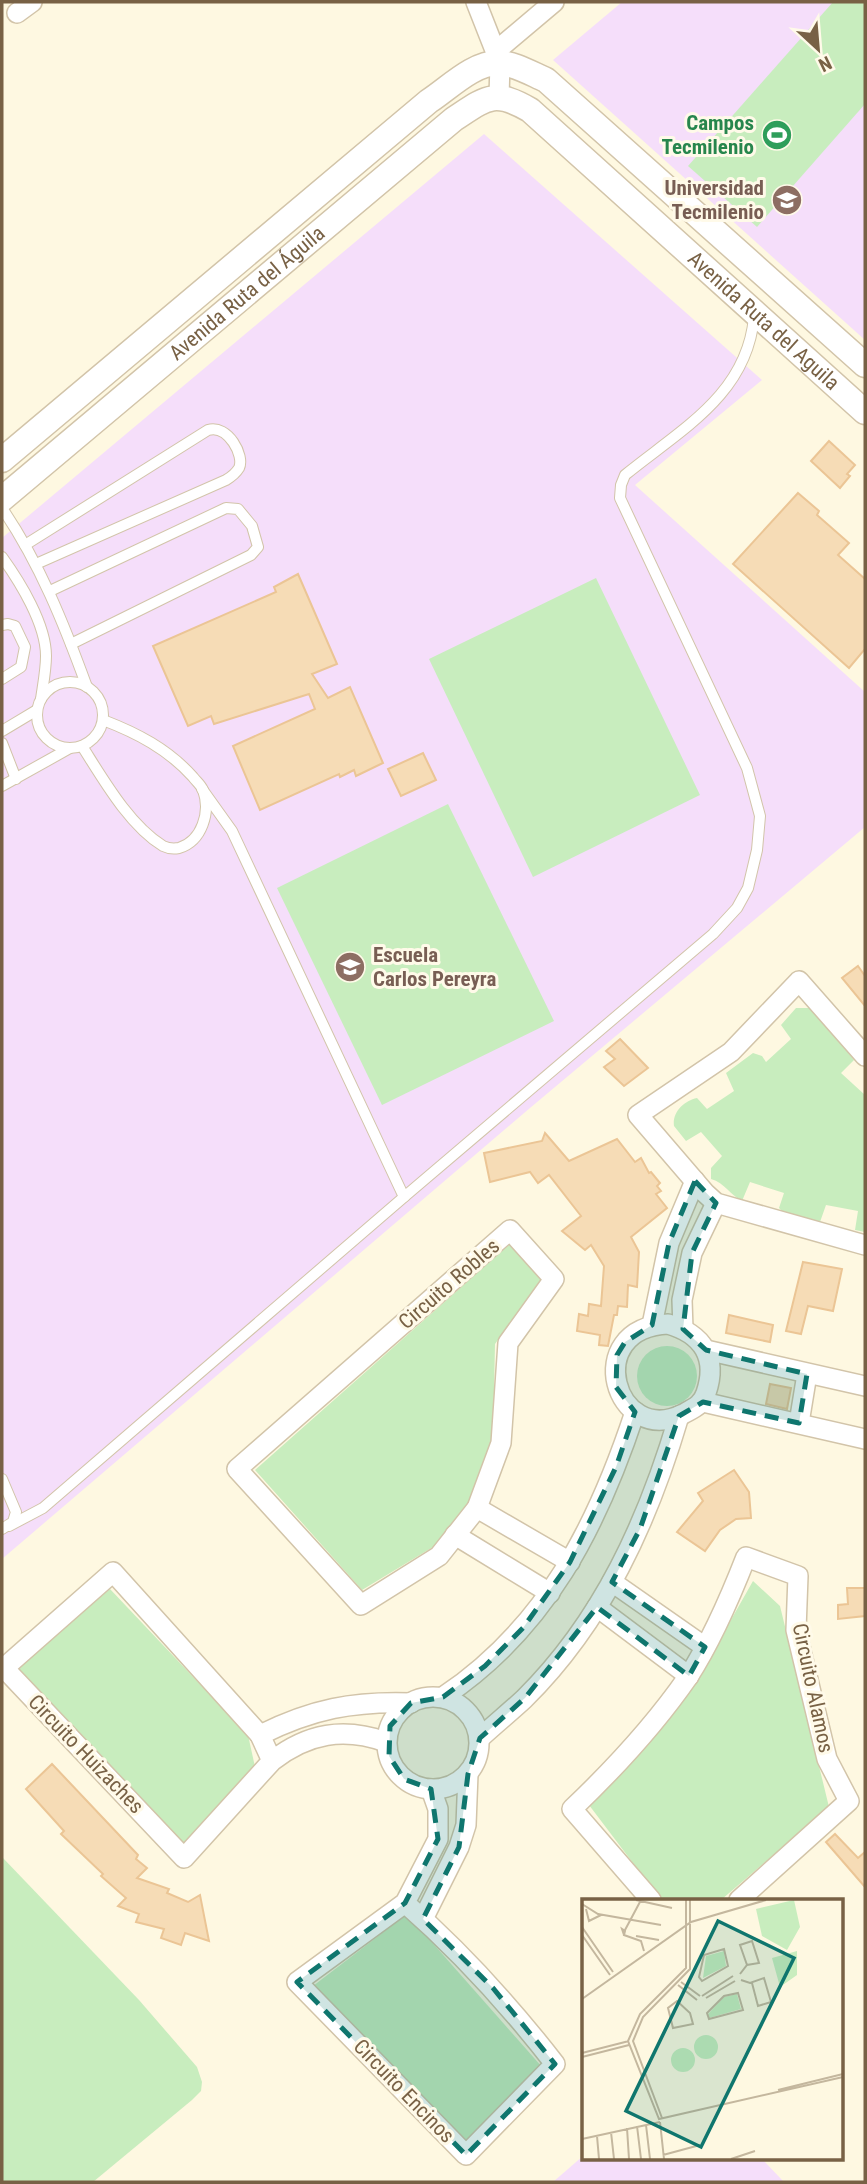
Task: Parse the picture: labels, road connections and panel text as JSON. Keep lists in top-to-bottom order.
{
  "streets": {
    "street": [
      "Avenida Ruta del Águila",
      "Avenida Ruta del Aguila",
      "Circuito Robles",
      "Circuito Alamos",
      "Circuito Huizaches",
      "Circuito Encinos"
    ]
  },
  "crossings": [
    ["Avenida Ruta del Águila", "Avenida Ruta del Aguila"]
  ],
  "places": {
    "sports": ["Campos Tecmilenio"],
    "school or university": ["Universidad Tecmilenio", "Escuela Carlos Pereyra"]
  },
  "north": "bottom right"
}
